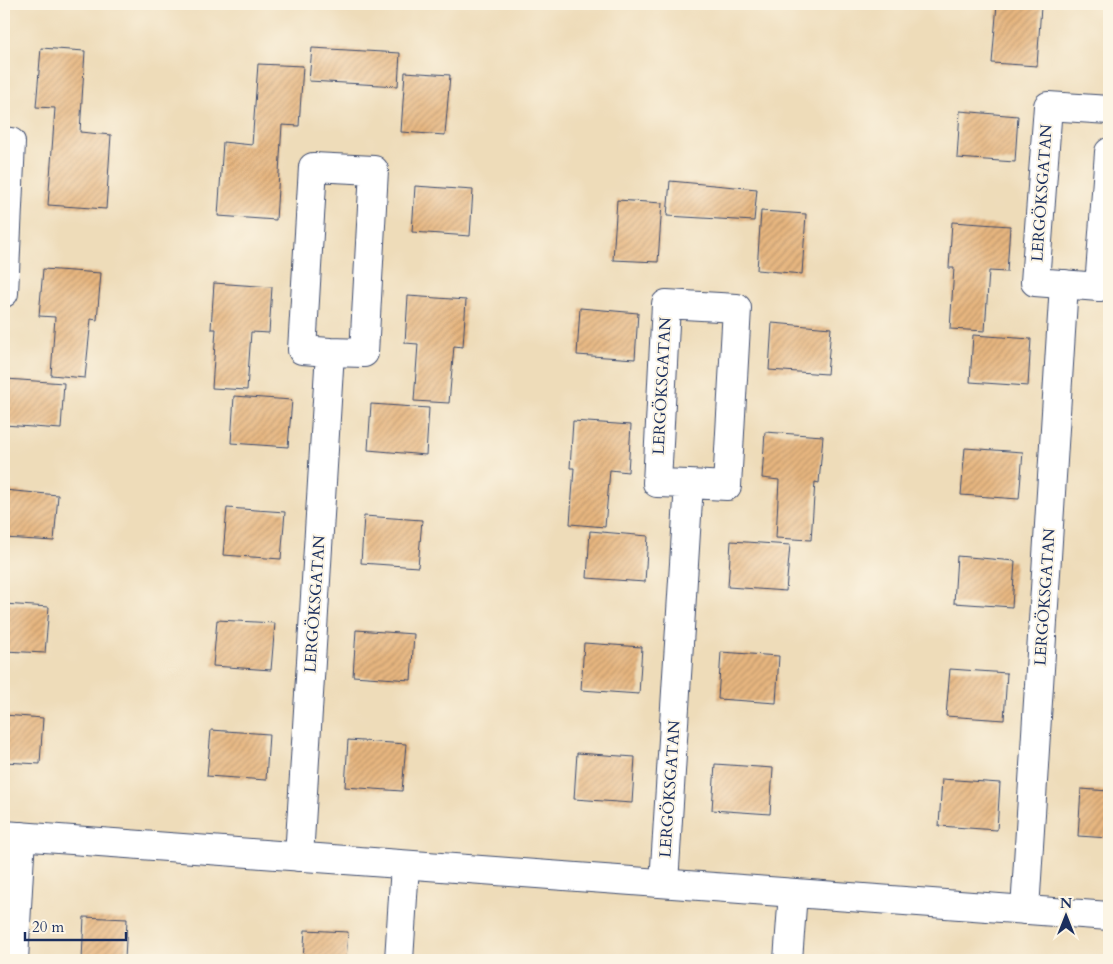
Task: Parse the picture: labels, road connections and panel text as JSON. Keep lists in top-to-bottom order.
{
  "streets": {
    "street": ["LERGÖKSGATAN"]
  },
  "scale_bar": "20 m",
  "north": "top"
}
